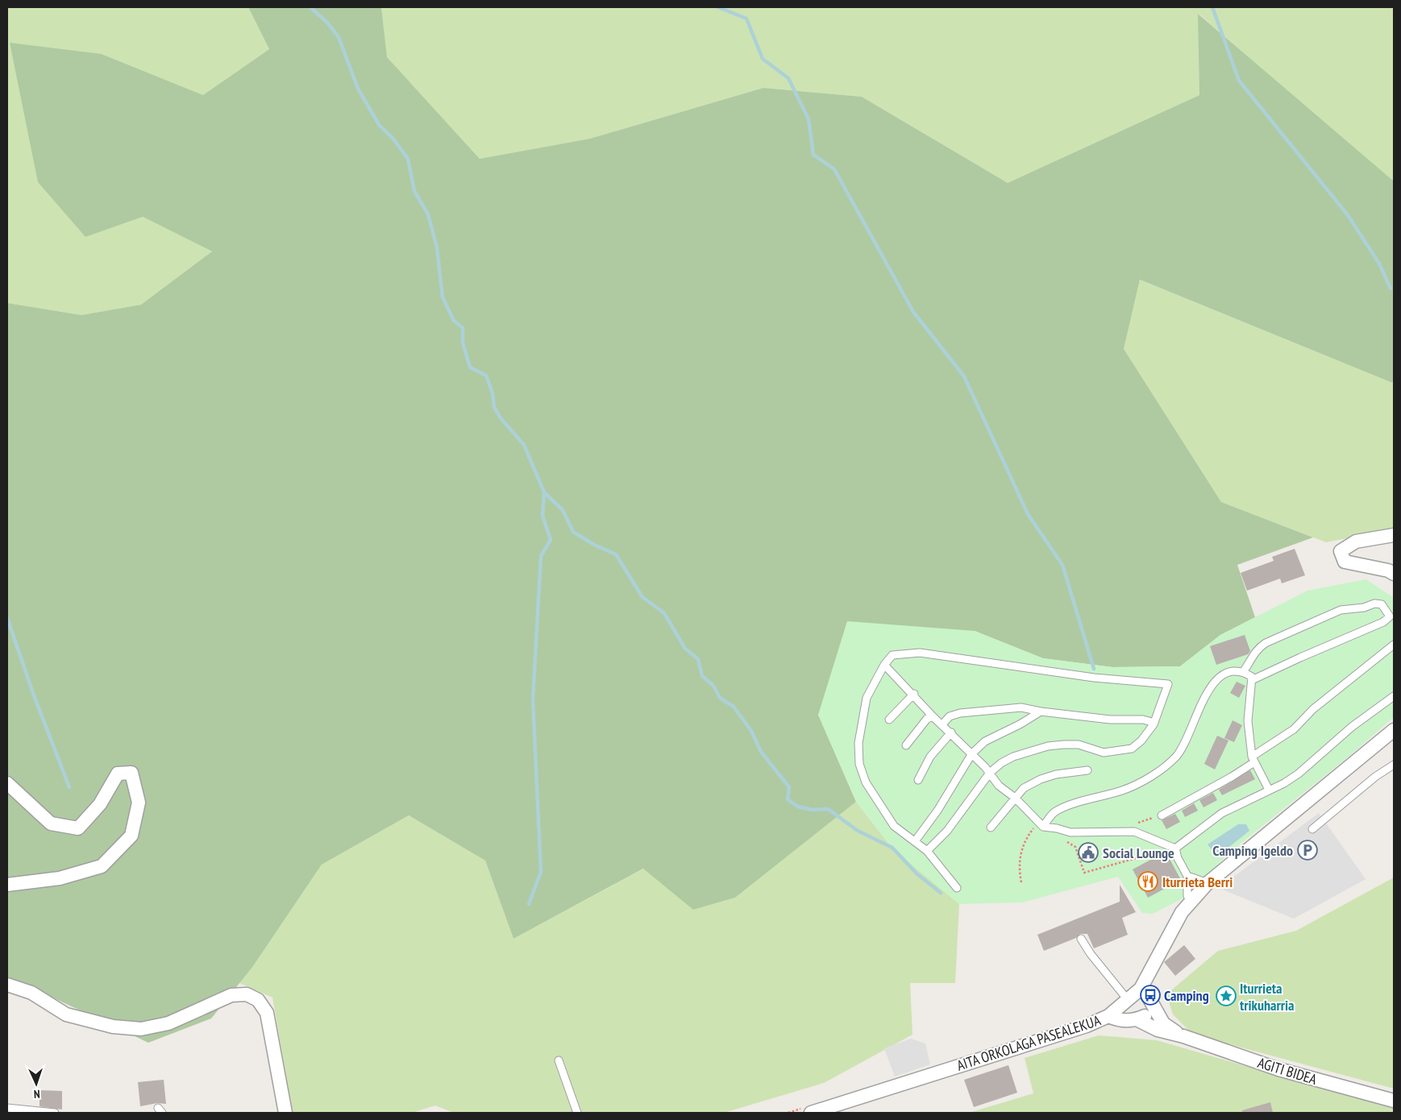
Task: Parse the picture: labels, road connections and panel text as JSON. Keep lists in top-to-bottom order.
{
  "streets": {
    "street": ["AITA ORKOLAGA PASEALEKUA", "AGITI BIDEA"]
  },
  "crossings": [
    ["AITA ORKOLAGA PASEALEKUA", "AGITI BIDEA"]
  ],
  "places": {
    "parking": ["Camping Igeldo"],
    "public building": ["Social Lounge"],
    "restaurant": ["Iturrieta Berri"],
    "bus stop": ["Camping"],
    "place": ["Iturrieta trikuharria"]
  },
  "north": "bottom"
}
